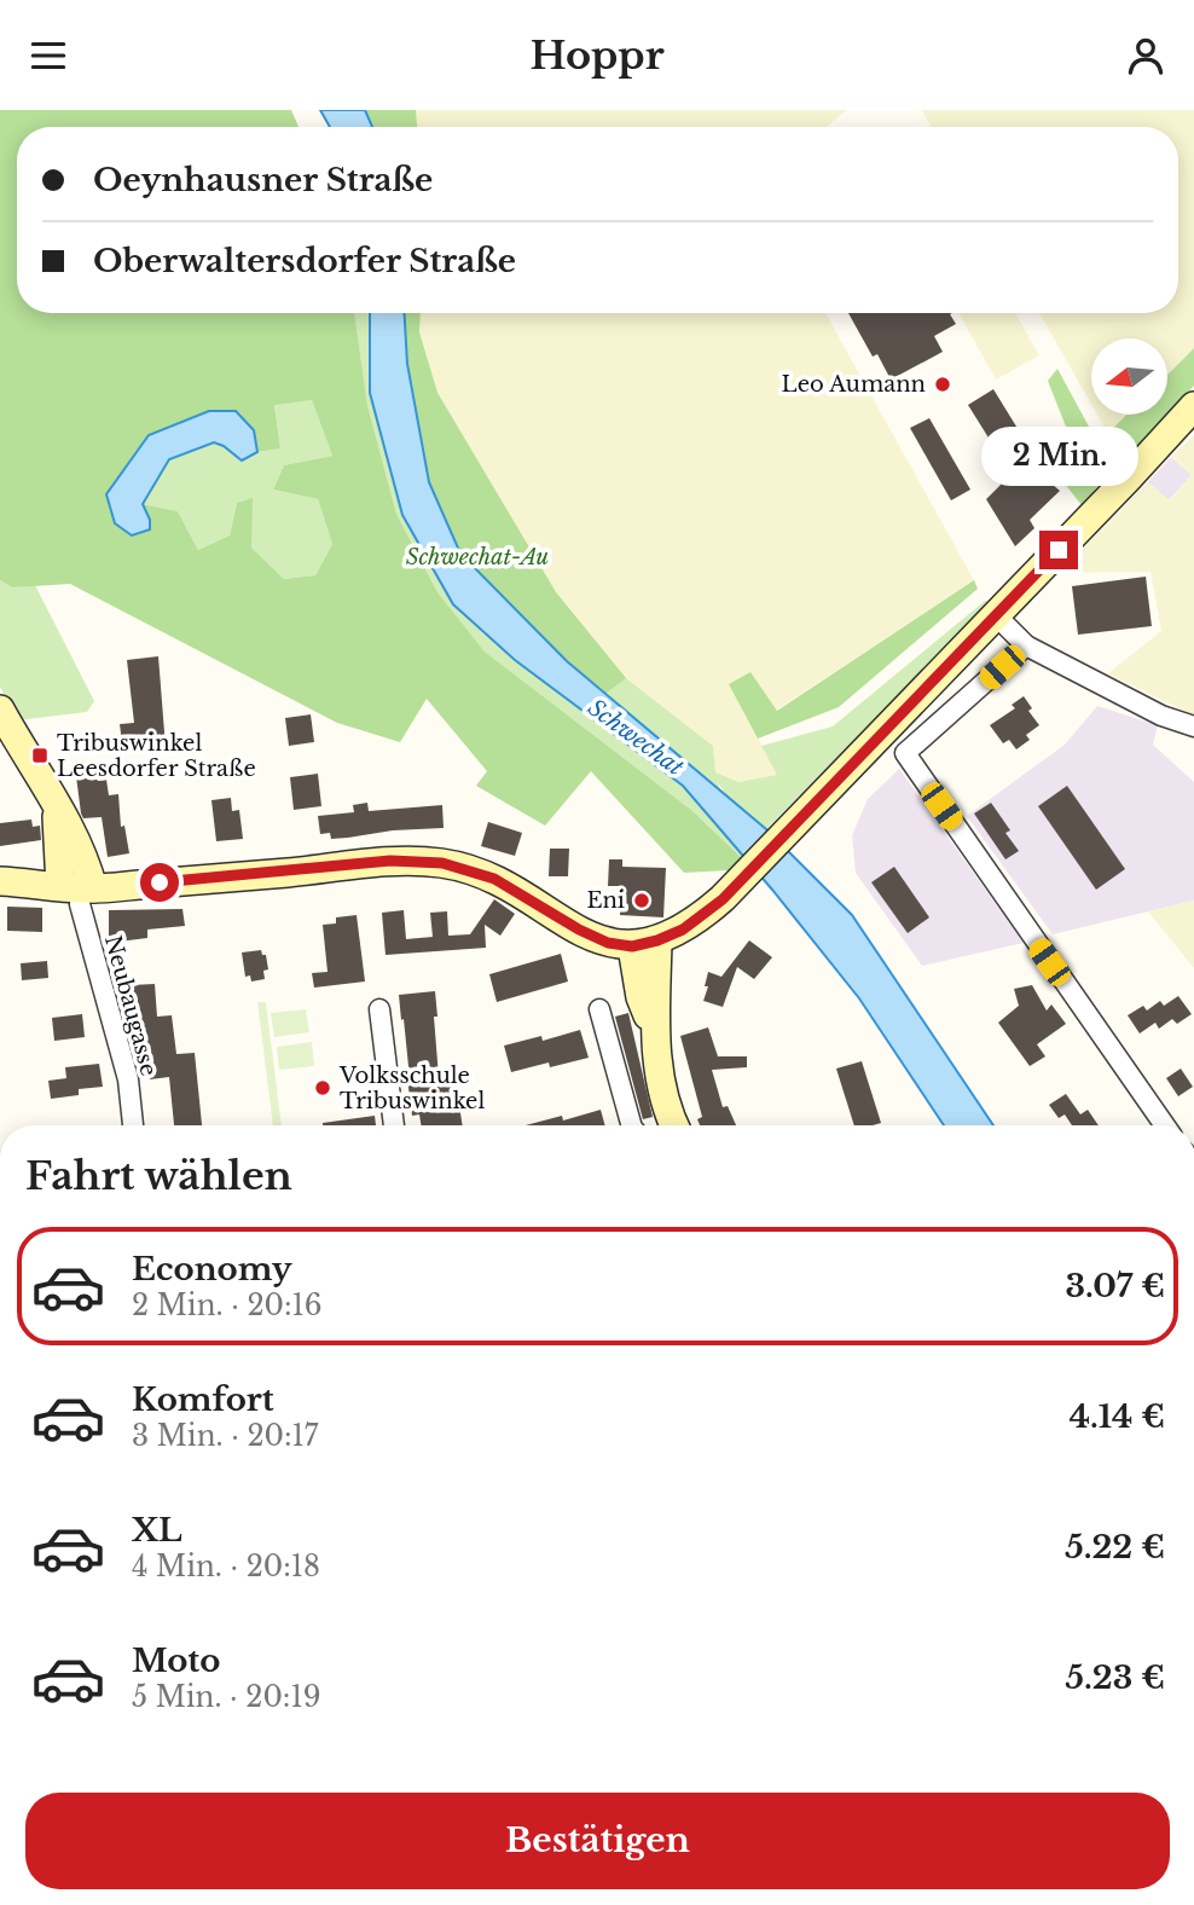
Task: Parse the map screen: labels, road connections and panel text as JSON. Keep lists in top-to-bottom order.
{
  "streets": {
    "street": ["Neubaugasse"]
  },
  "water": ["Schwechat"],
  "parks": ["Schwechat-Au"],
  "places": {
    "other": ["Leo Aumann", "Eni", "Volksschule Tribuswinkel"],
    "transit": ["Tribuswinkel Leesdorfer Straße"]
  },
  "north": "left",
  "page": {
    "header": "Hoppr",
    "banner": ["Oeynhausner Straße", "Oberwaltersdorfer Straße"],
    "bubble": "2 Min.",
    "heading": "Fahrt wählen",
    "list": [
      {
        "name": "Economy",
        "note": "2 Min. · 20:16",
        "value": "3.07 €"
      },
      {
        "name": "Komfort",
        "note": "3 Min. · 20:17",
        "value": "4.14 €"
      },
      {
        "name": "XL",
        "note": "4 Min. · 20:18",
        "value": "5.22 €"
      },
      {
        "name": "Moto",
        "note": "5 Min. · 20:19",
        "value": "5.23 €"
      }
    ],
    "buttons": "Bestätigen"
  }
}
